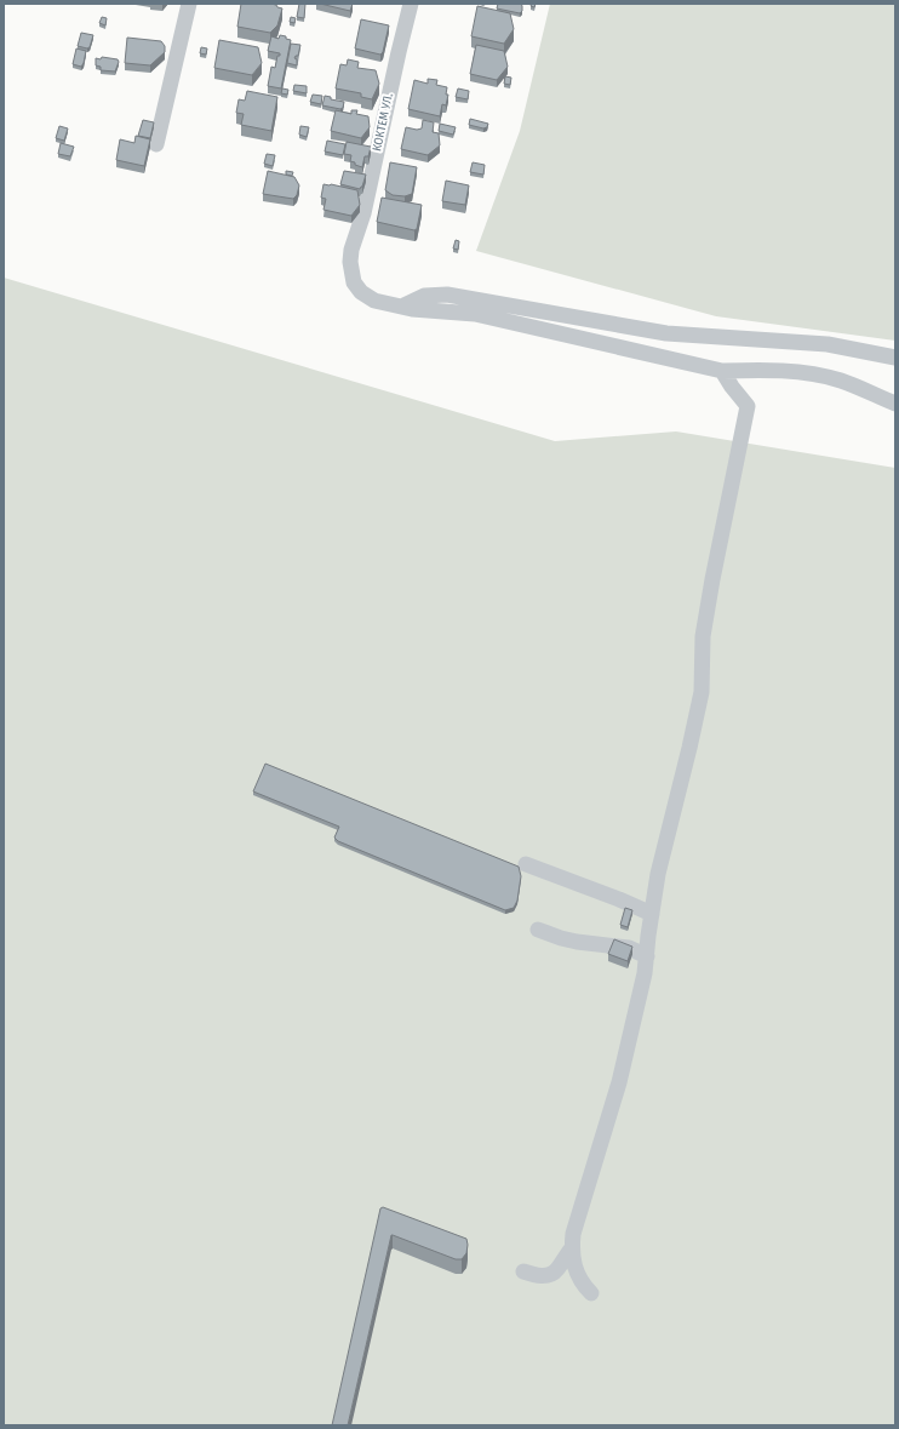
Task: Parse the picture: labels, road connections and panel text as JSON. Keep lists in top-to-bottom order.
{
  "streets": {
    "street": ["КОКТЕМ УЛ."]
  }
}
